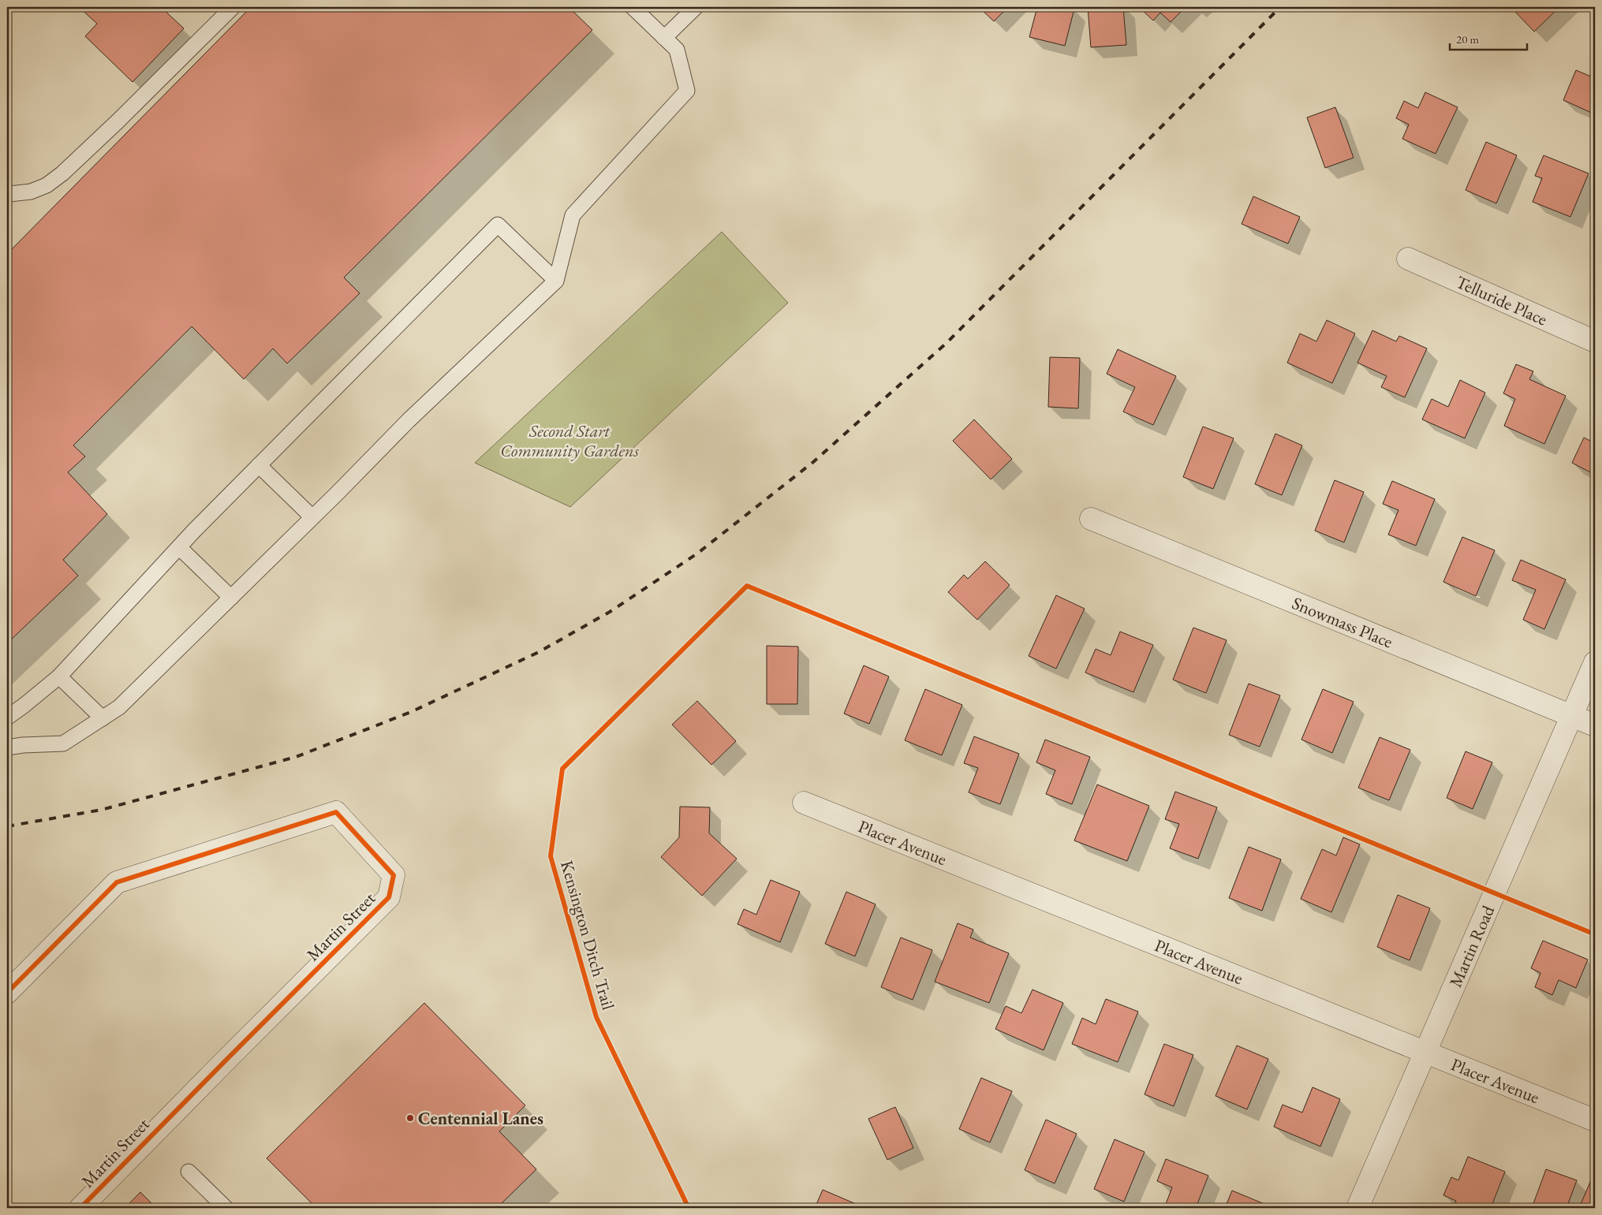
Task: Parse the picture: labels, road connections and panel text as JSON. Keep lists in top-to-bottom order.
{
  "streets": {
    "street": [
      "Telluride Place",
      "Snowmass Place",
      "Placer Avenue",
      "Martin Street",
      "Martin Road"
    ],
    "cycle path": ["Kensington Ditch Trail"]
  },
  "crossings": [
    ["Snowmass Place", "Martin Road"],
    ["Placer Avenue", "Martin Road"]
  ],
  "parks": ["Second Start Community Gardens"],
  "places": ["Centennial Lanes"],
  "scale_bar": "20 m"
}
